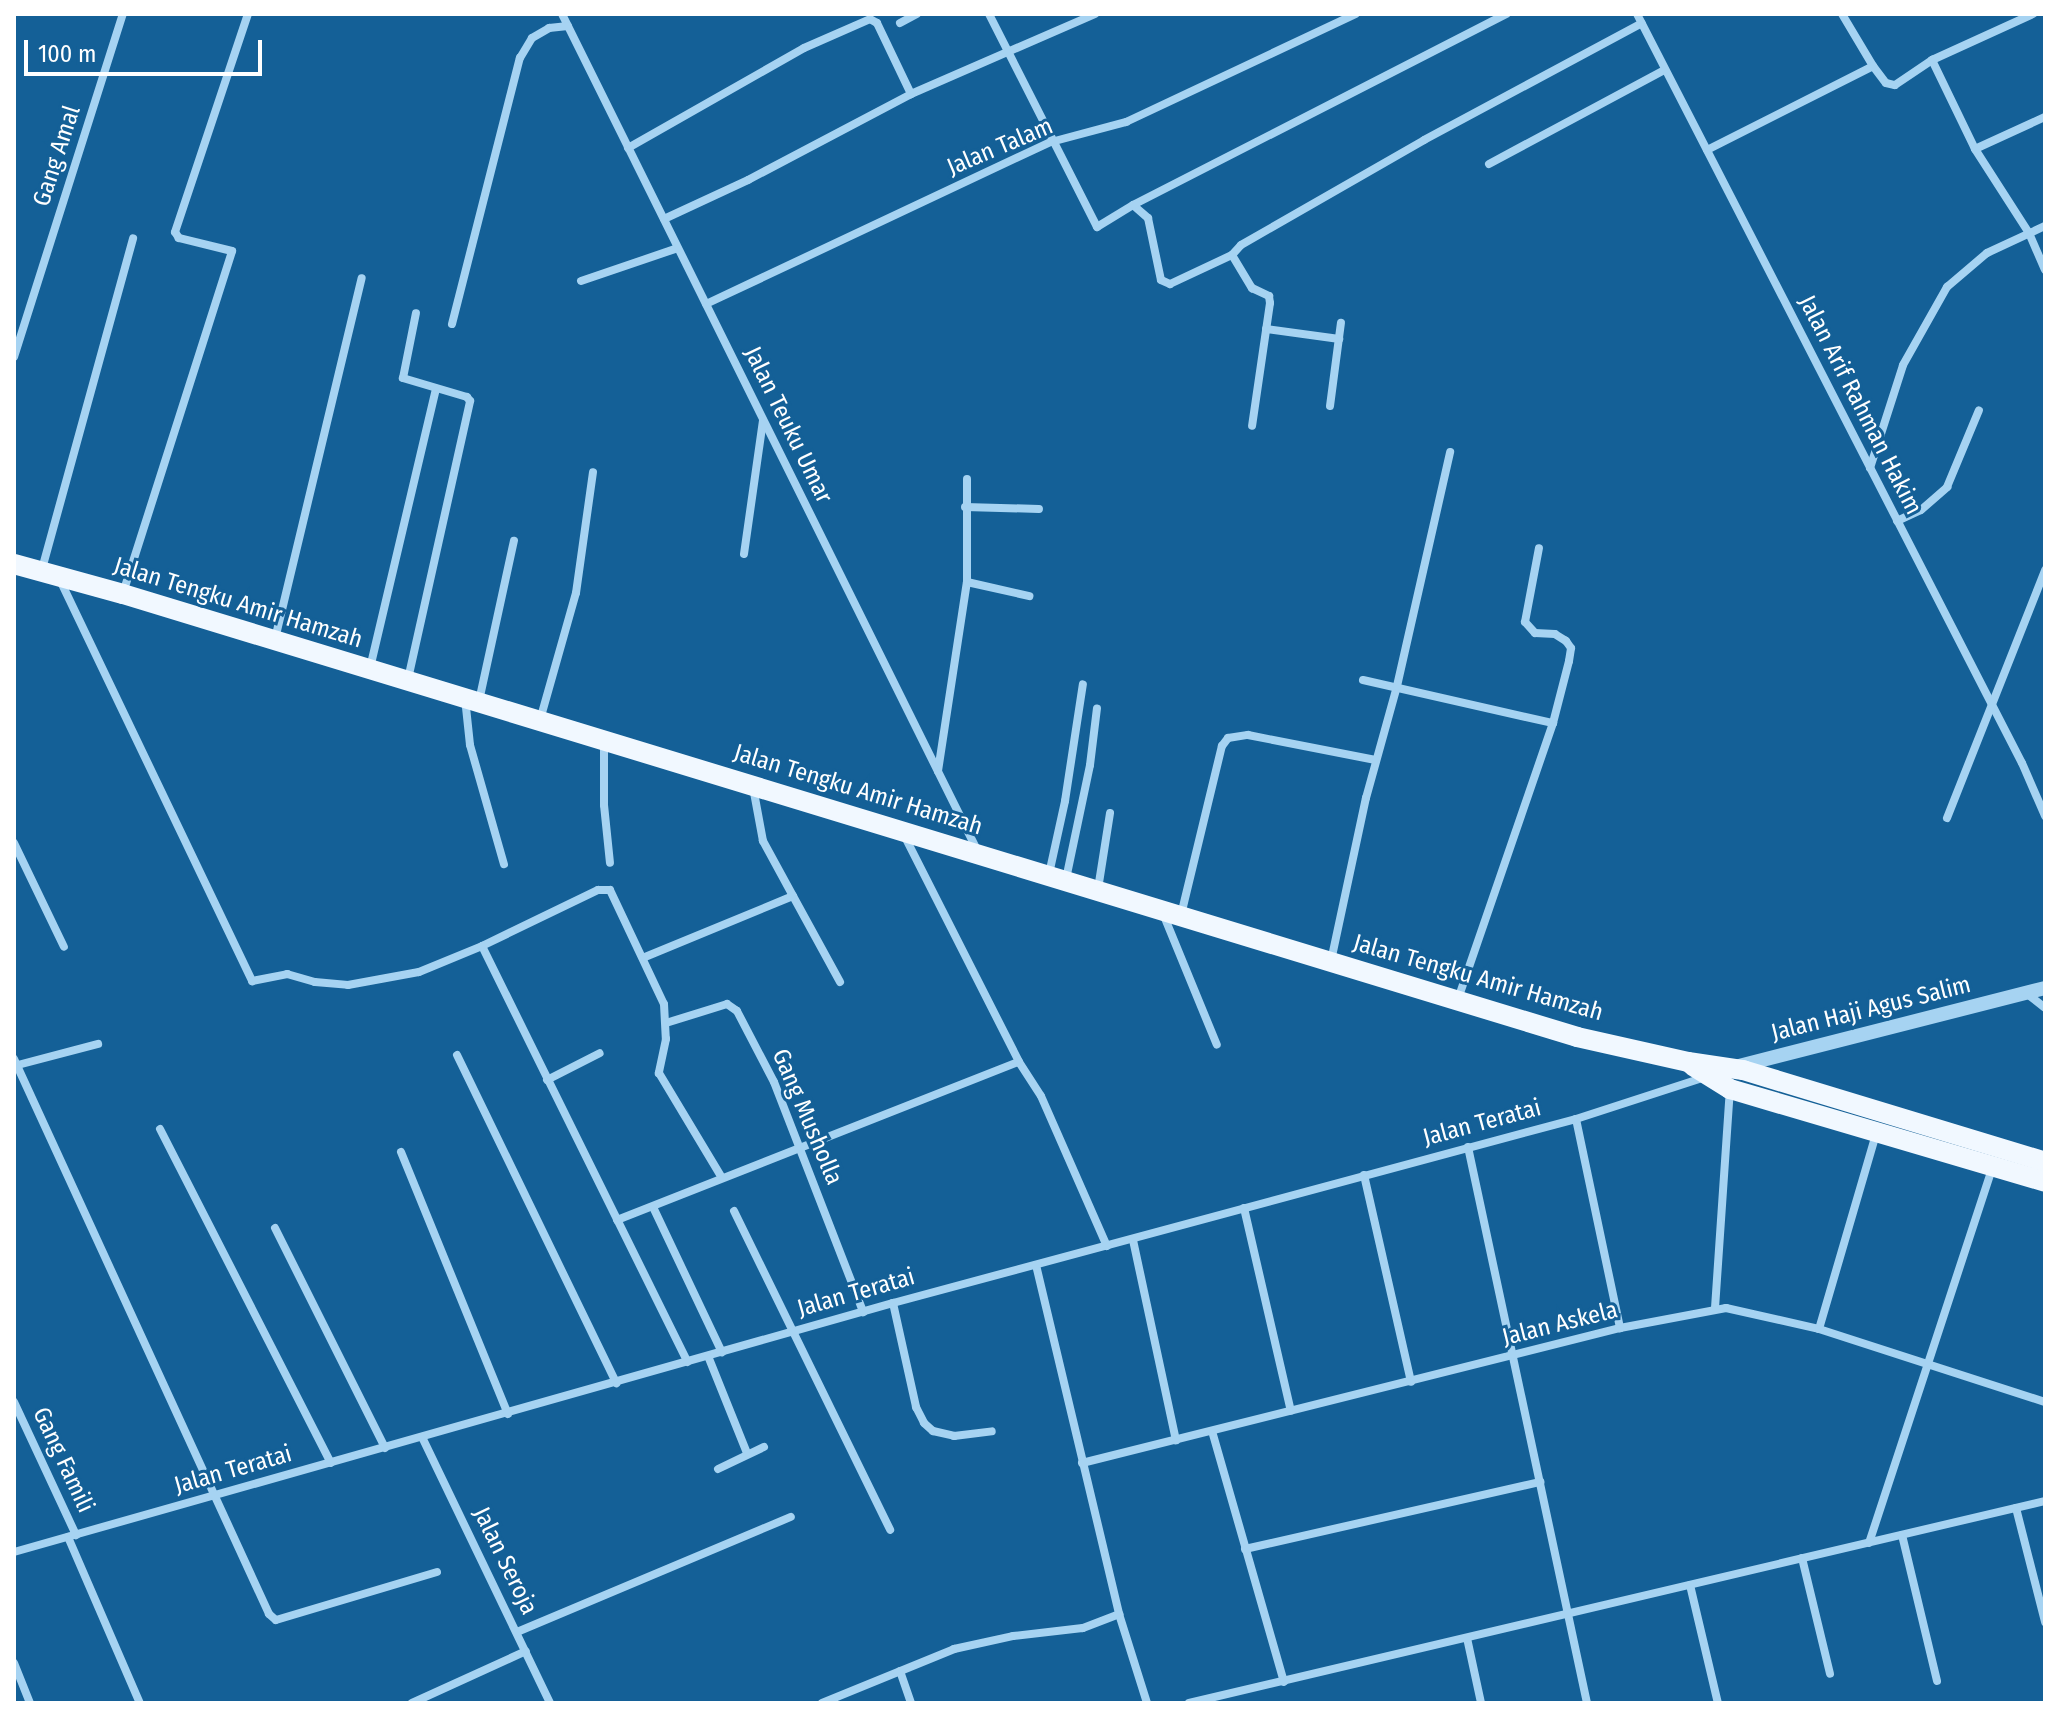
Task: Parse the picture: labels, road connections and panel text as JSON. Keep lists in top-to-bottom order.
{
  "streets": {
    "main road": ["Jalan Tengku Amir Hamzah"],
    "street": [
      "Jalan Talam",
      "Gang Amal",
      "Jalan Arif Rahman Hakim",
      "Jalan Teuku Umar",
      "Jalan Haji Agus Salim",
      "Gang Musholla",
      "Jalan Teratai",
      "Jalan Askela",
      "Gang Famili",
      "Jalan Seroja"
    ]
  },
  "crossings": [
    ["Jalan Talam", "Jalan Teuku Umar"],
    ["Jalan Teuku Umar", "Jalan Tengku Amir Hamzah"],
    ["Jalan Tengku Amir Hamzah", "Jalan Haji Agus Salim"],
    ["Jalan Tengku Amir Hamzah", "Jalan Teratai"],
    ["Gang Musholla", "Jalan Teratai"],
    ["Jalan Teratai", "Gang Famili"],
    ["Jalan Teratai", "Jalan Seroja"]
  ],
  "scale_bar": "100 m"
}
